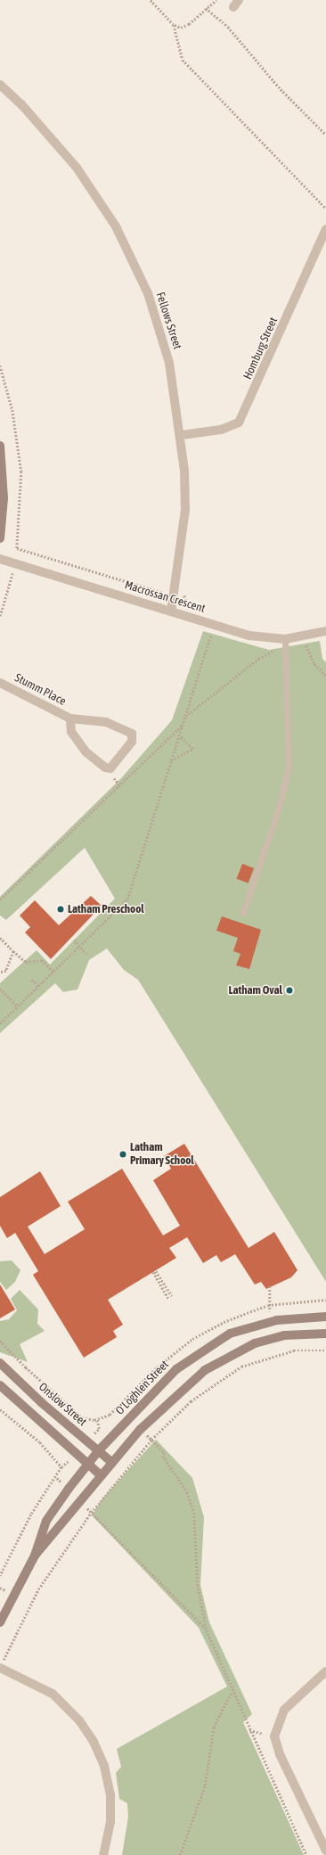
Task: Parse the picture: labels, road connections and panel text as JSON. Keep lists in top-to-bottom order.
{
  "streets": {
    "street": [
      "Fellows Street",
      "Homburg Street",
      "Macrossan Crescent",
      "Stumm Place",
      "O'Loghlen Street",
      "Onslow Street"
    ]
  },
  "crossings": [
    ["Fellows Street", "Homburg Street"],
    ["Fellows Street", "Macrossan Crescent"],
    ["O'Loghlen Street", "Onslow Street"]
  ],
  "places": ["Latham Preschool", "Latham Oval", "Latham Primary School"]
}
